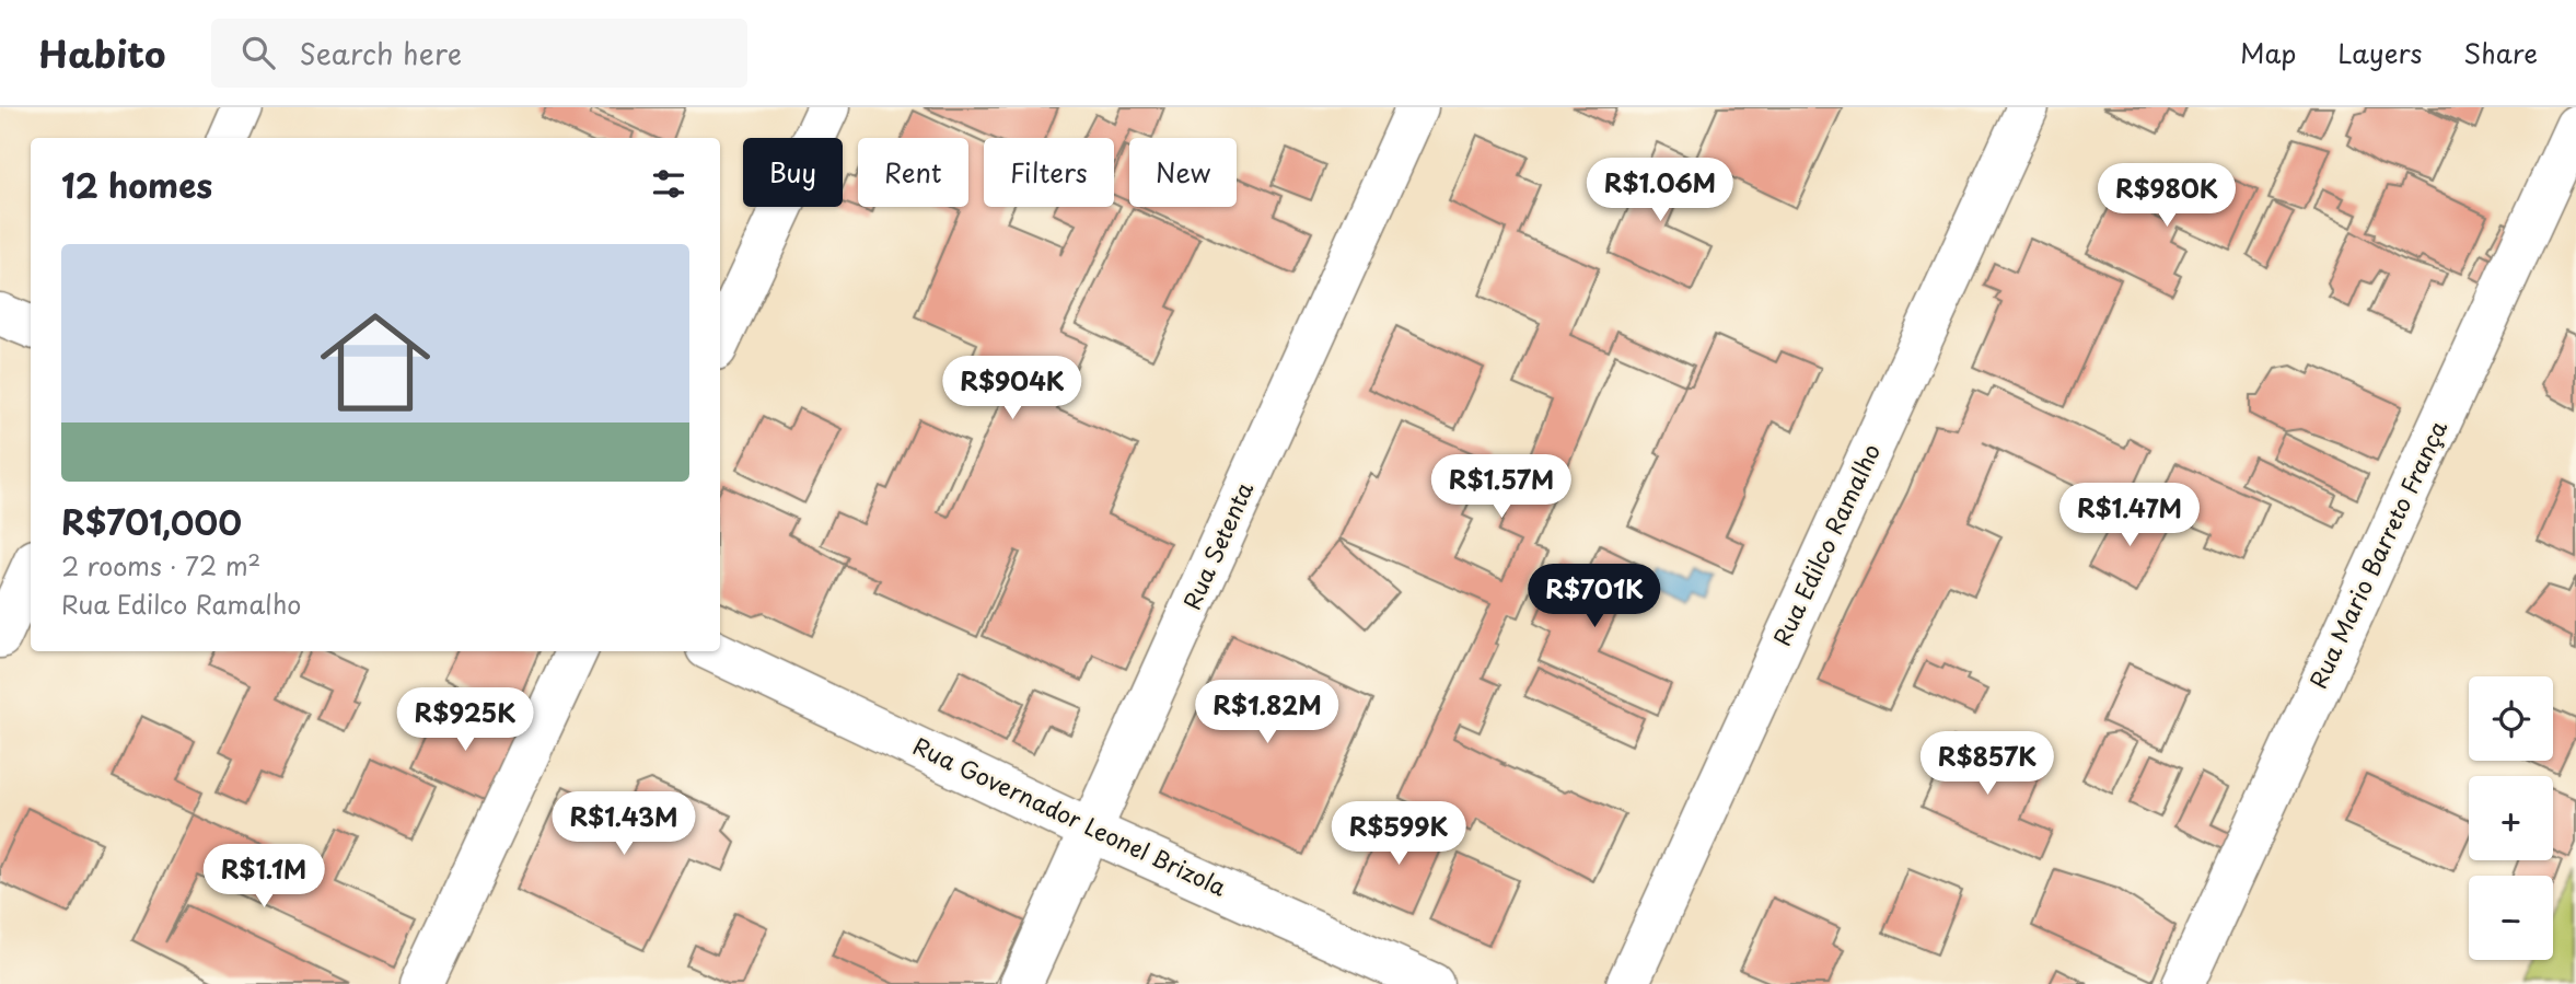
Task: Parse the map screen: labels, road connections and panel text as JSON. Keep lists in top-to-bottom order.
{
  "streets": {
    "street": [
      "Rua Edilco Ramalho",
      "Rua Setenta",
      "Rua Mario Barreto França",
      "Rua Governador Leonel Brizola"
    ]
  },
  "crossings": [
    ["Rua Setenta", "Rua Governador Leonel Brizola"]
  ],
  "page": {
    "header": "Habito",
    "search": "Search here",
    "nav": ["Map", "Layers", "Share"],
    "chip": [
      "Buy",
      "Rent",
      "Filters",
      "New"
    ],
    "heading": "12 homes",
    "price": [
      "R$1.06M",
      "R$980K",
      "R$904K",
      "R$1.57M",
      "R$1.47M",
      "R$701K",
      "R$1.82M",
      "R$925K",
      "R$857K",
      "R$1.43M",
      "R$599K",
      "R$1.1M"
    ],
    "list": [
      {
        "name": "R$701,000",
        "note": "2 rooms · 72 m² · Rua Edilco Ramalho"
      }
    ],
    "map_buttons": ["+", "−"]
  }
}
